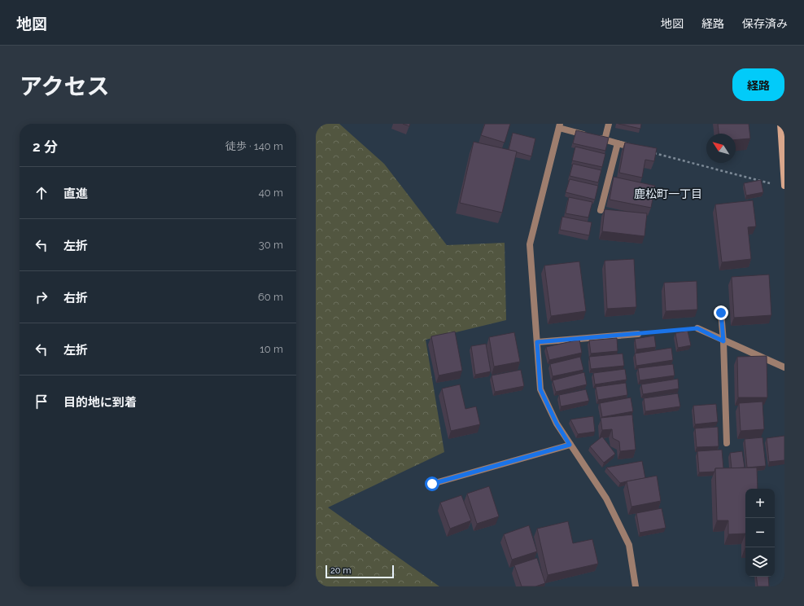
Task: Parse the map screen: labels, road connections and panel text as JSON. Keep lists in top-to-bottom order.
{
  "districts": ["鹿松町一丁目"],
  "scale_bar": "20 m",
  "north": "top left",
  "page": {
    "header": "地図",
    "nav": ["地図", "経路", "保存済み"],
    "title": "アクセス",
    "buttons": "経路",
    "heading": ["2 分", "徒歩 · 140 m"],
    "list": [
      ["直進", "40 m"],
      ["左折", "30 m"],
      ["右折", "60 m"],
      ["左折", "10 m"],
      "目的地に到着"
    ],
    "map_buttons": ["+", "−"],
    "scale": "20 m"
  }
}
